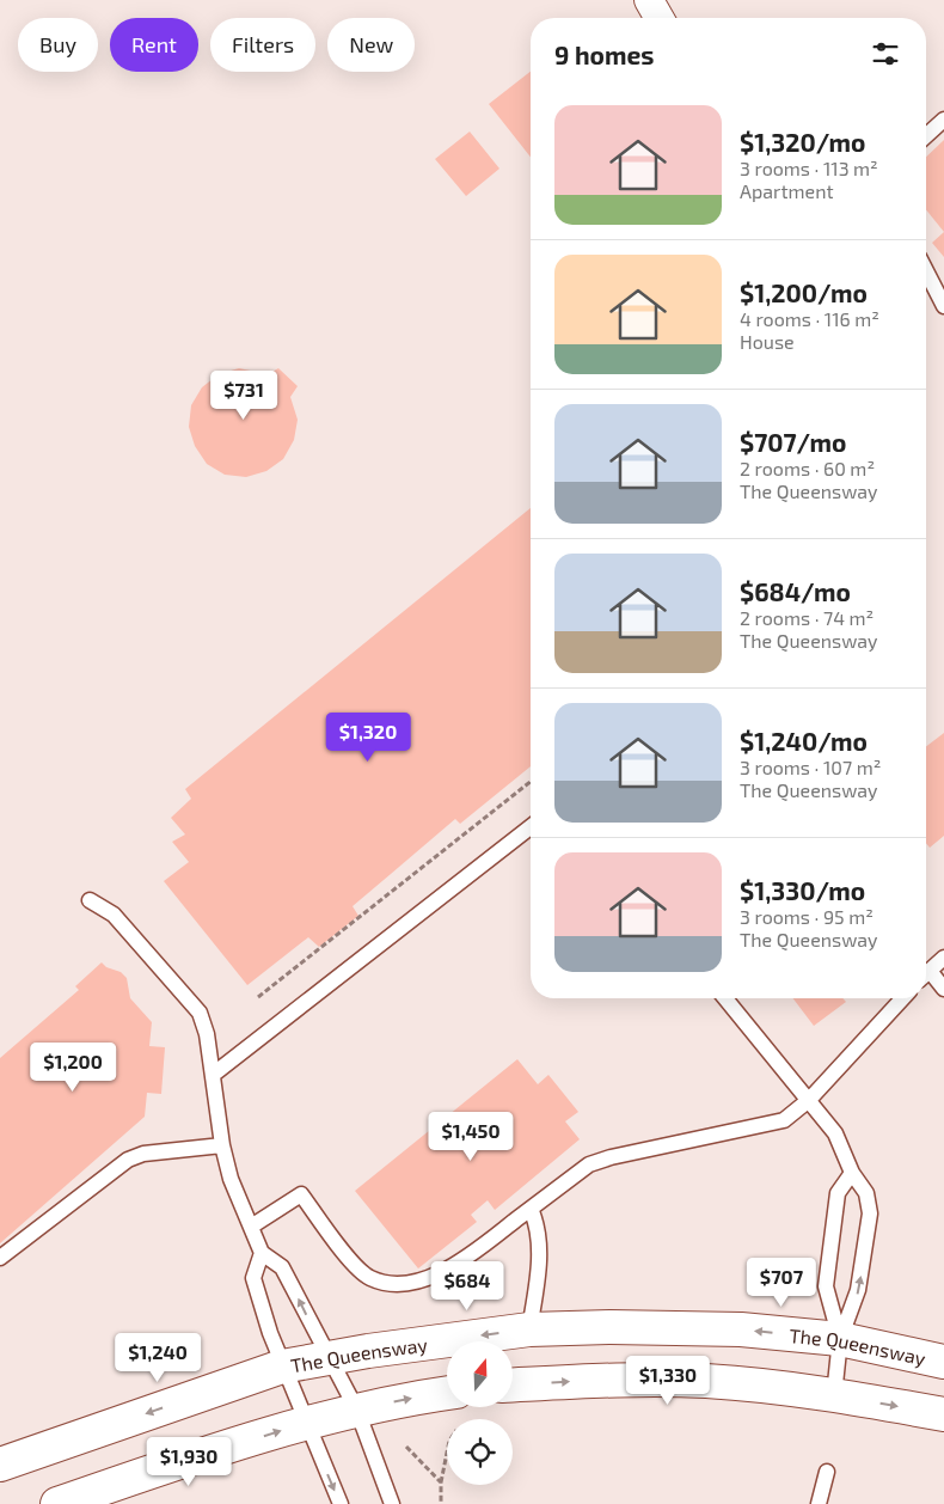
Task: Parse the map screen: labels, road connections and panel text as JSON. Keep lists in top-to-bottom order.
{
  "streets": {
    "main road": ["The Queensway"]
  },
  "north": "top",
  "page": {
    "chip": [
      "Buy",
      "Rent",
      "Filters",
      "New"
    ],
    "heading": "9 homes",
    "list": [
      {
        "name": "$1,320/mo",
        "note": "3 rooms · 113 m² · Apartment"
      },
      {
        "name": "$1,200/mo",
        "note": "4 rooms · 116 m² · House"
      },
      {
        "name": "$707/mo",
        "note": "2 rooms · 60 m² · The Queensway"
      },
      {
        "name": "$684/mo",
        "note": "2 rooms · 74 m² · The Queensway"
      },
      {
        "name": "$1,240/mo",
        "note": "3 rooms · 107 m² · The Queensway"
      },
      {
        "name": "$1,330/mo",
        "note": "3 rooms · 95 m² · The Queensway"
      }
    ],
    "price": [
      "$731",
      "$1,320",
      "$1,200",
      "$1,450",
      "$707",
      "$684",
      "$1,240",
      "$1,330",
      "$1,930"
    ]
  }
}
